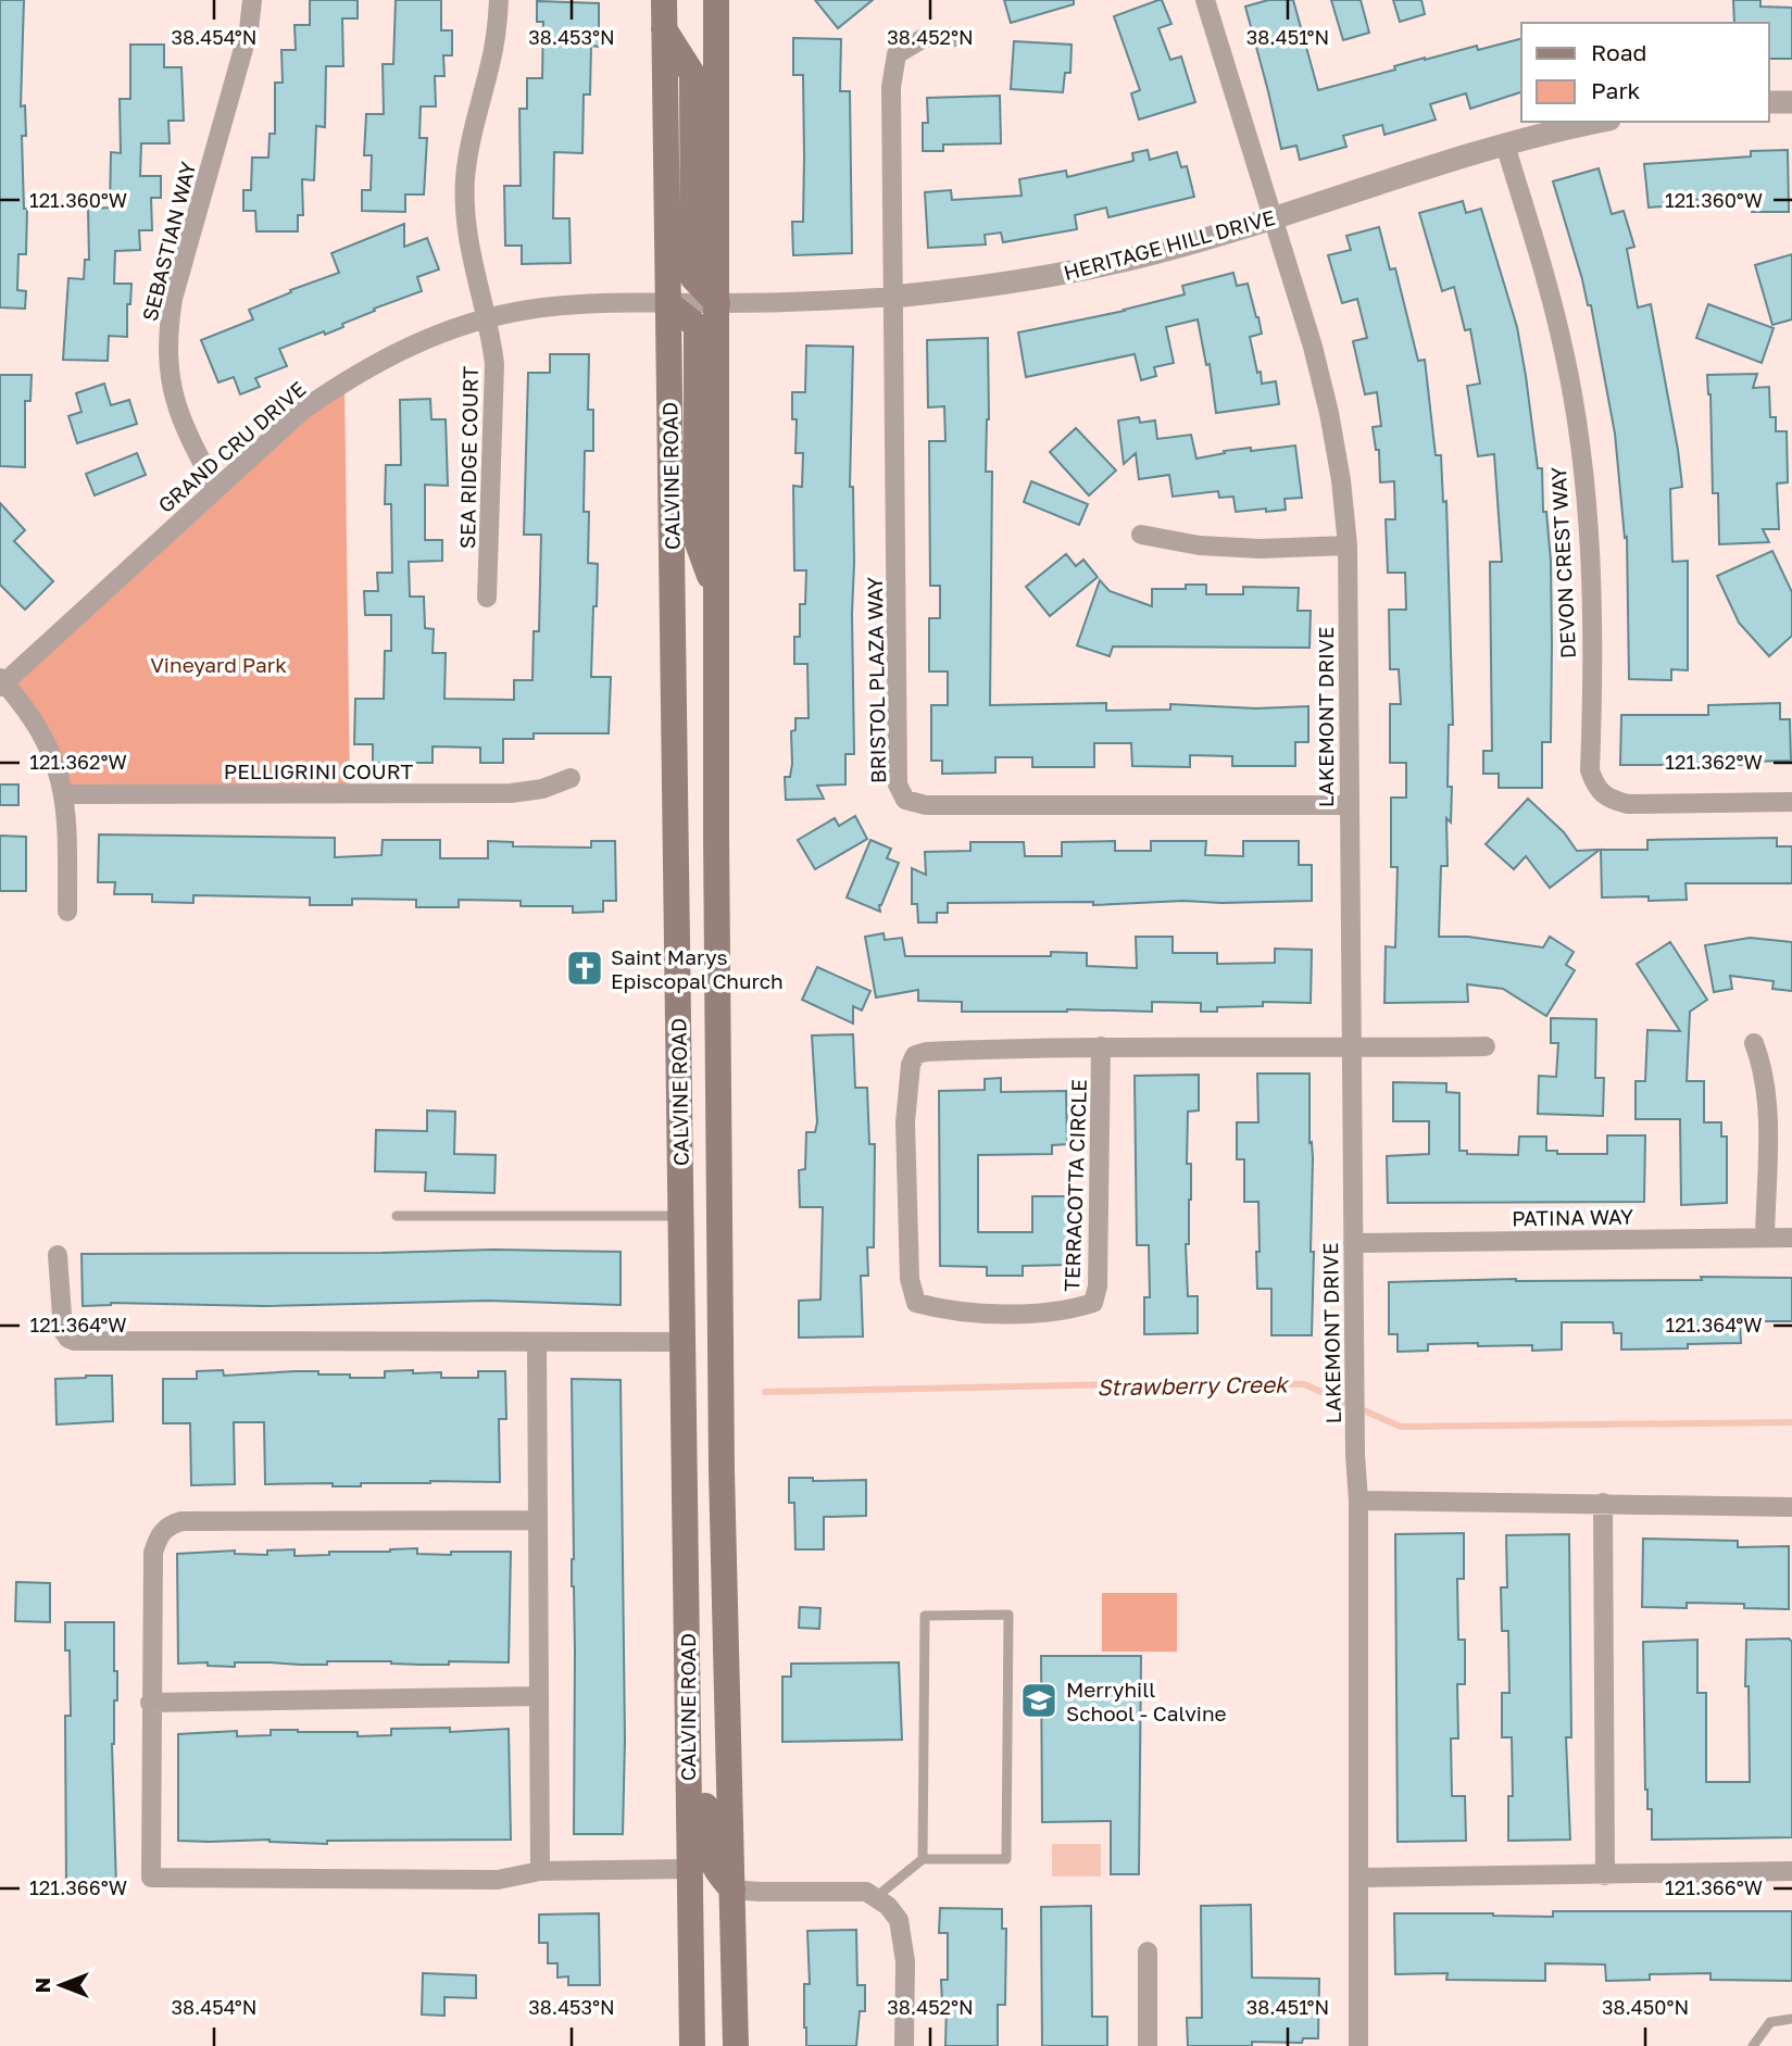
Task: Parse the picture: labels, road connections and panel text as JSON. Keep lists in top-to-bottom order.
{
  "streets": {
    "main road": ["CALVINE ROAD"],
    "street": [
      "SEBASTIAN WAY",
      "HERITAGE HILL DRIVE",
      "GRAND CRU DRIVE",
      "SEA RIDGE COURT",
      "DEVON CREST WAY",
      "BRISTOL PLAZA WAY",
      "LAKEMONT DRIVE",
      "PELLIGRINI COURT",
      "TERRACOTTA CIRCLE",
      "PATINA WAY"
    ]
  },
  "crossings": [
    ["SEBASTIAN WAY", "GRAND CRU DRIVE"],
    ["HERITAGE HILL DRIVE", "GRAND CRU DRIVE"],
    ["HERITAGE HILL DRIVE", "CALVINE ROAD"],
    ["HERITAGE HILL DRIVE", "DEVON CREST WAY"],
    ["HERITAGE HILL DRIVE", "BRISTOL PLAZA WAY"],
    ["HERITAGE HILL DRIVE", "LAKEMONT DRIVE"],
    ["GRAND CRU DRIVE", "SEA RIDGE COURT"],
    ["GRAND CRU DRIVE", "CALVINE ROAD"],
    ["BRISTOL PLAZA WAY", "LAKEMONT DRIVE"],
    ["LAKEMONT DRIVE", "TERRACOTTA CIRCLE"],
    ["LAKEMONT DRIVE", "PATINA WAY"]
  ],
  "water": ["Strawberry Creek"],
  "parks": ["Vineyard Park"],
  "places": {
    "church": ["Saint Marys Episcopal Church"],
    "school or university": ["Merryhill School - Calvine"]
  },
  "legend": ["Road", "Park"],
  "north": "left",
  "coordinates": [
    "38.454°N",
    "38.453°N",
    "38.452°N",
    "38.451°N",
    "121.360°W",
    "121.362°W",
    "121.364°W",
    "121.366°W",
    "38.450°N"
  ]
}
